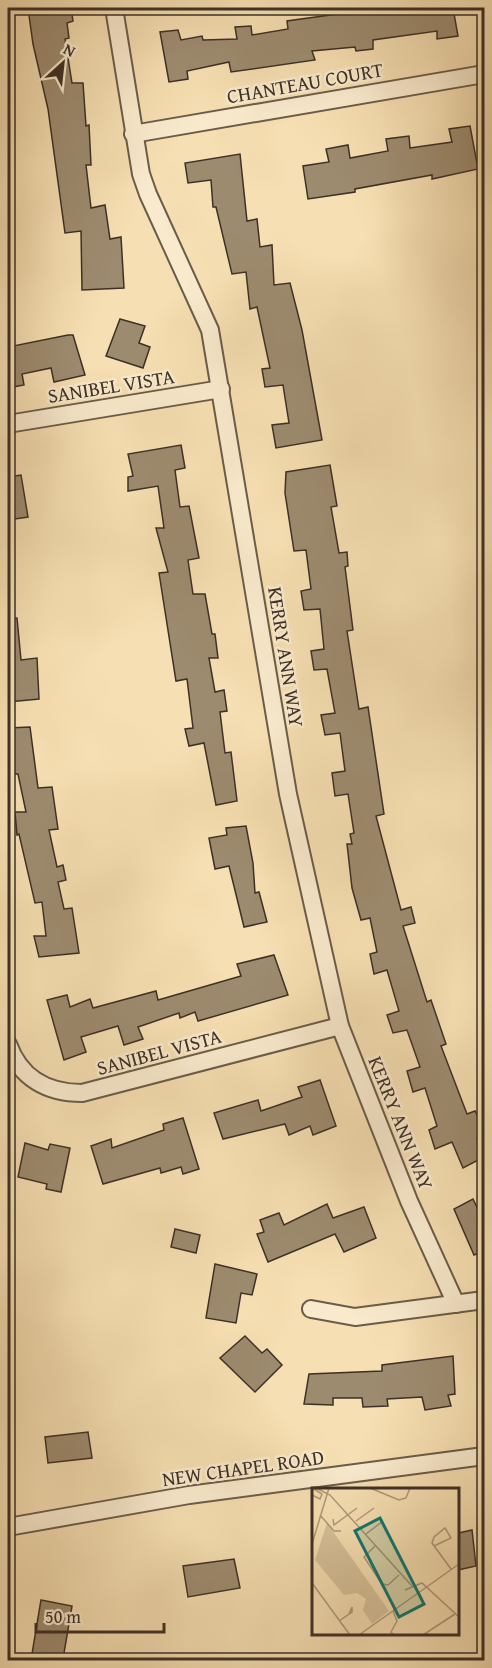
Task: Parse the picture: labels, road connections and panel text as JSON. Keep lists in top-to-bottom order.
{
  "streets": {
    "street": [
      "CHANTEAU COURT",
      "SANIBEL VISTA",
      "KERRY ANN WAY",
      "NEW CHAPEL ROAD"
    ]
  },
  "crossings": [
    ["CHANTEAU COURT", "KERRY ANN WAY"],
    ["SANIBEL VISTA", "KERRY ANN WAY"]
  ],
  "scale_bar": "50 m",
  "north": "top right"
}
